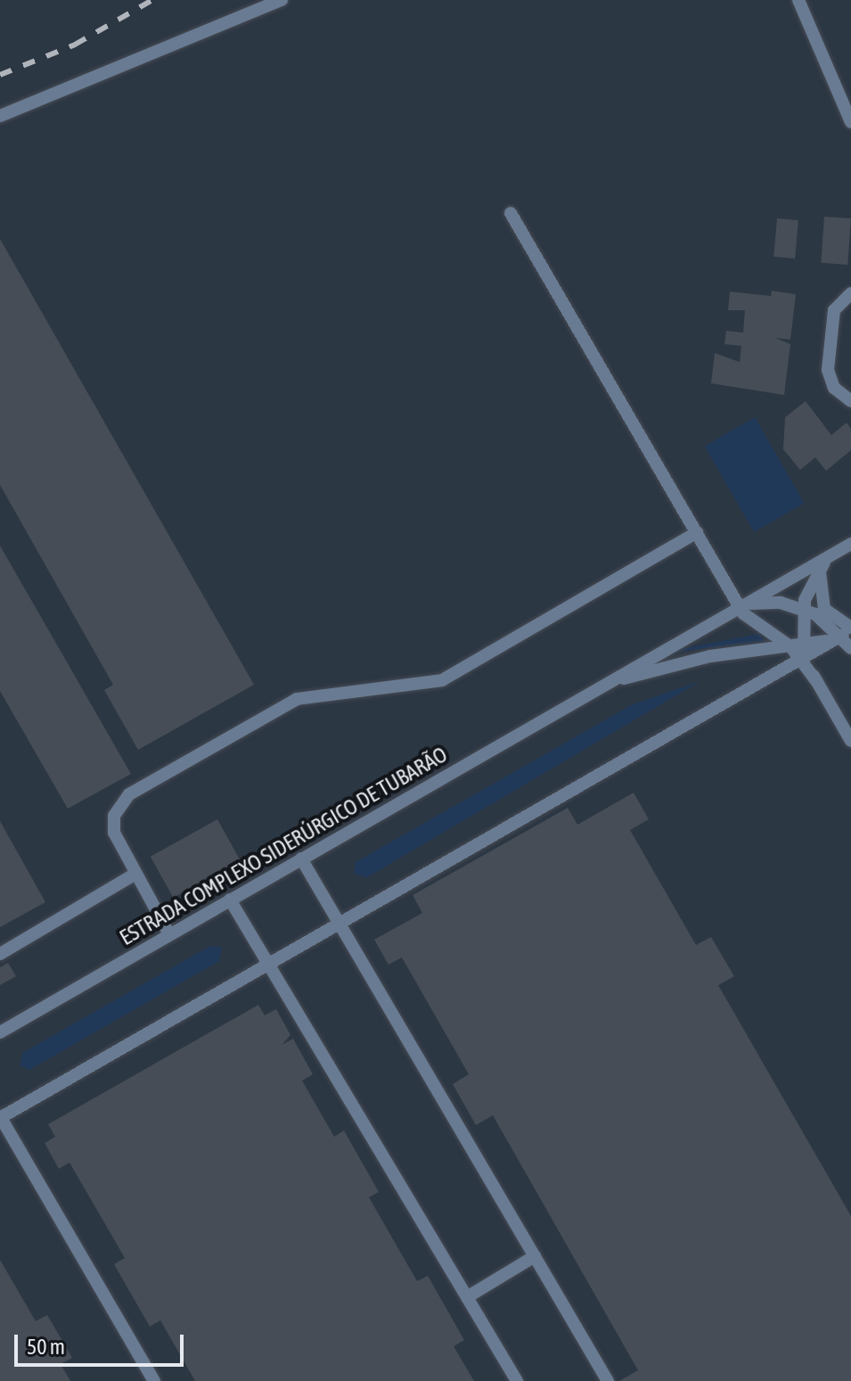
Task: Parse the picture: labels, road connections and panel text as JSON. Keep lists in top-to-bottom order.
{
  "streets": {
    "lane": ["ESTRADA COMPLEXO SIDERÚRGICO DE TUBARÃO"]
  },
  "scale_bar": "50 m"
}
